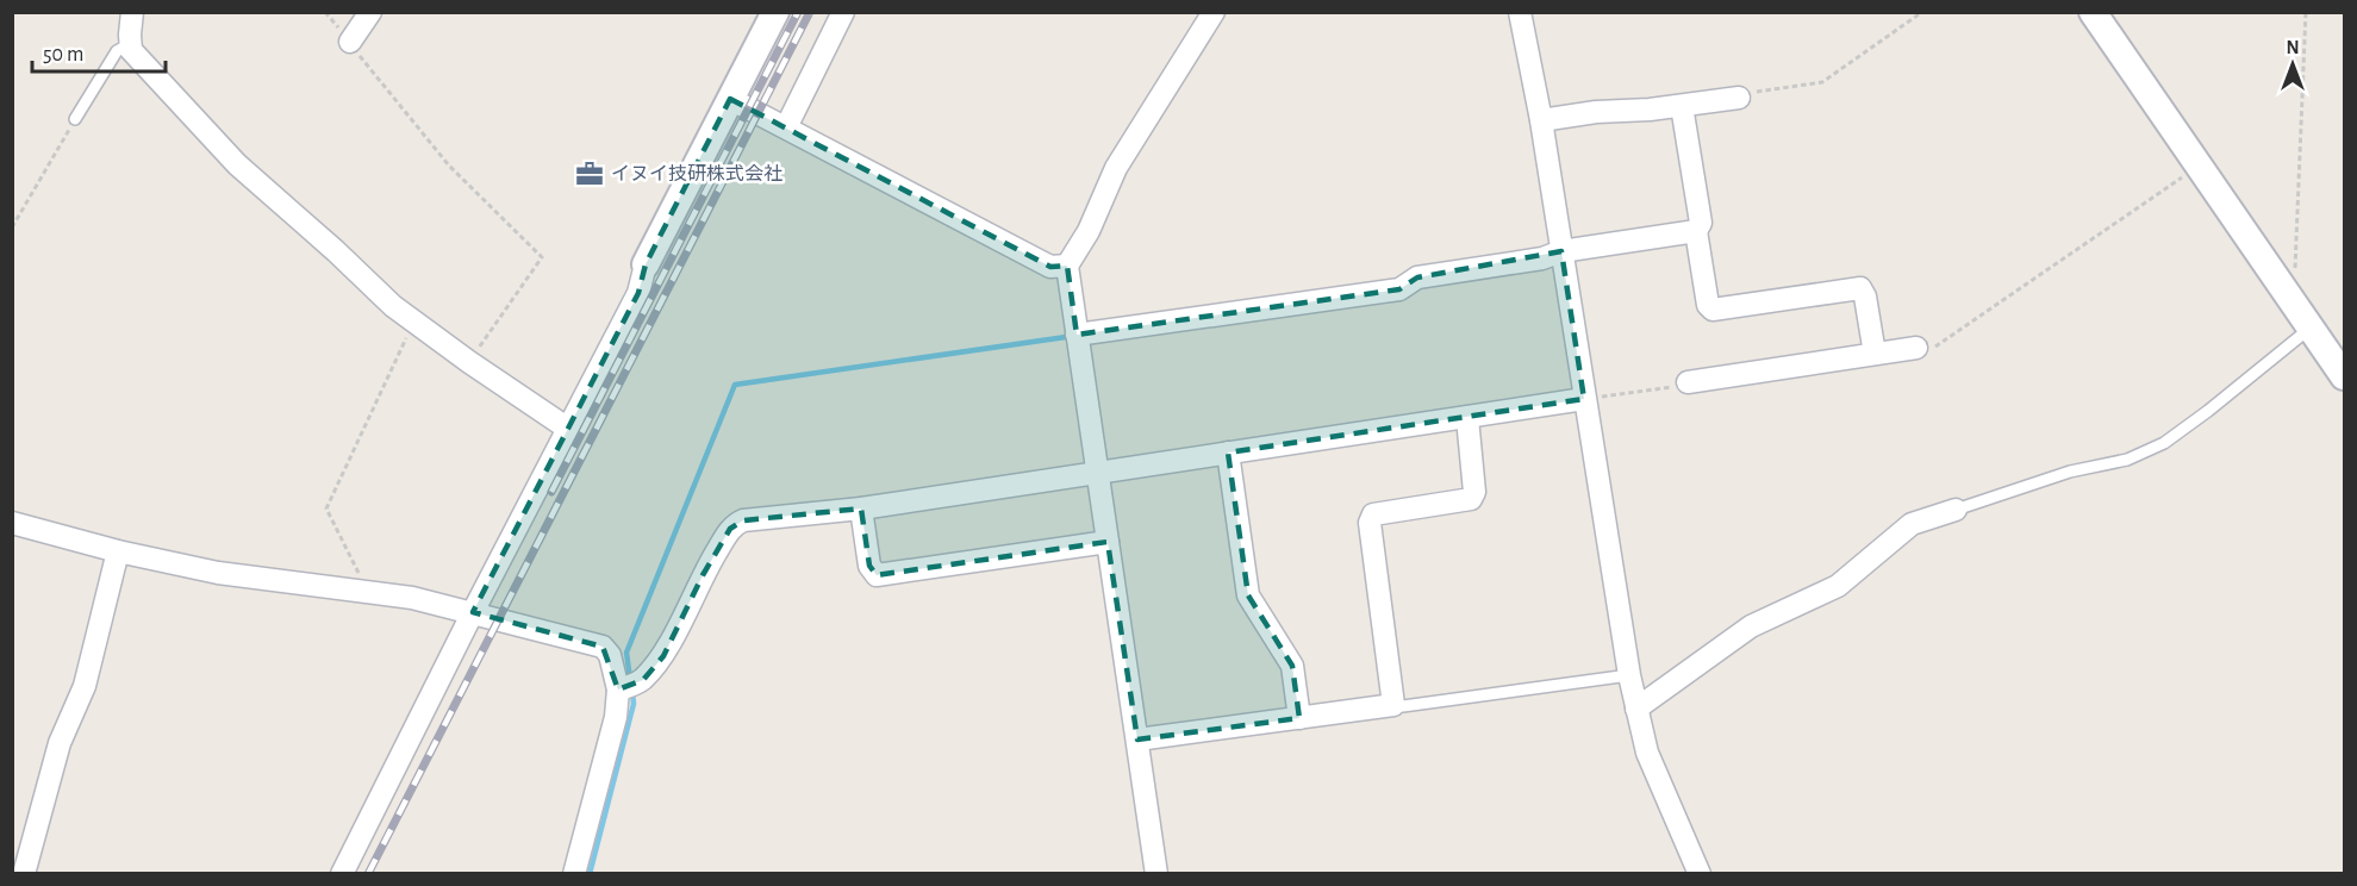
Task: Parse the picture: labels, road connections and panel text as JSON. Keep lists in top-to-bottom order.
{
  "places": {
    "office": ["イヌイ技研株式会社"]
  },
  "scale_bar": "50 m",
  "north": "top"
}
